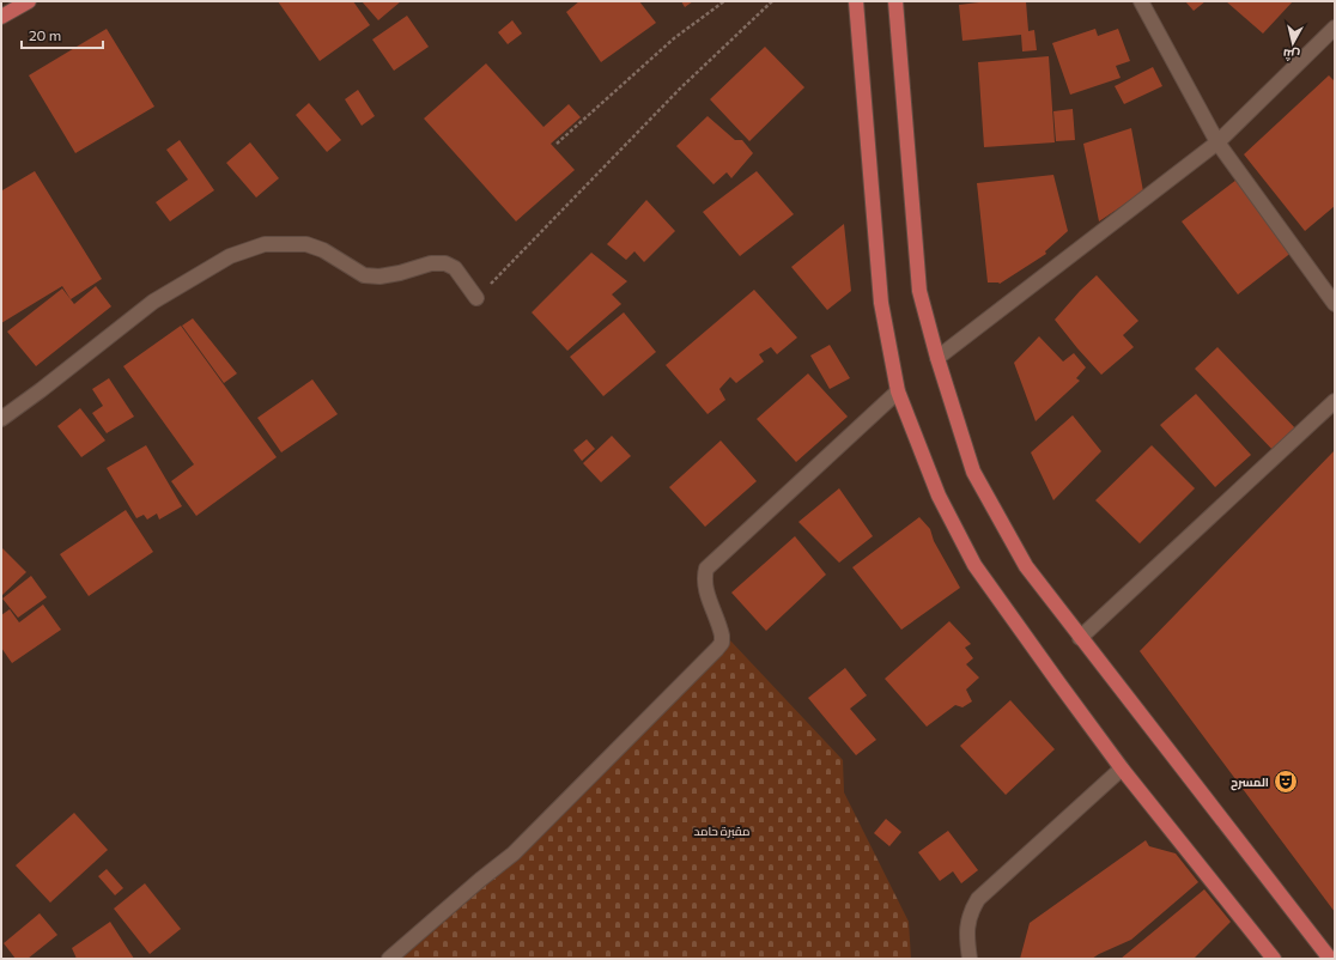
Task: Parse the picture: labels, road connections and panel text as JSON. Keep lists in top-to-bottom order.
{
  "parks": ["مقبرة حامد"],
  "places": {
    "theatre": ["المسرح"]
  },
  "scale_bar": "20 m",
  "north": "bottom"
}
